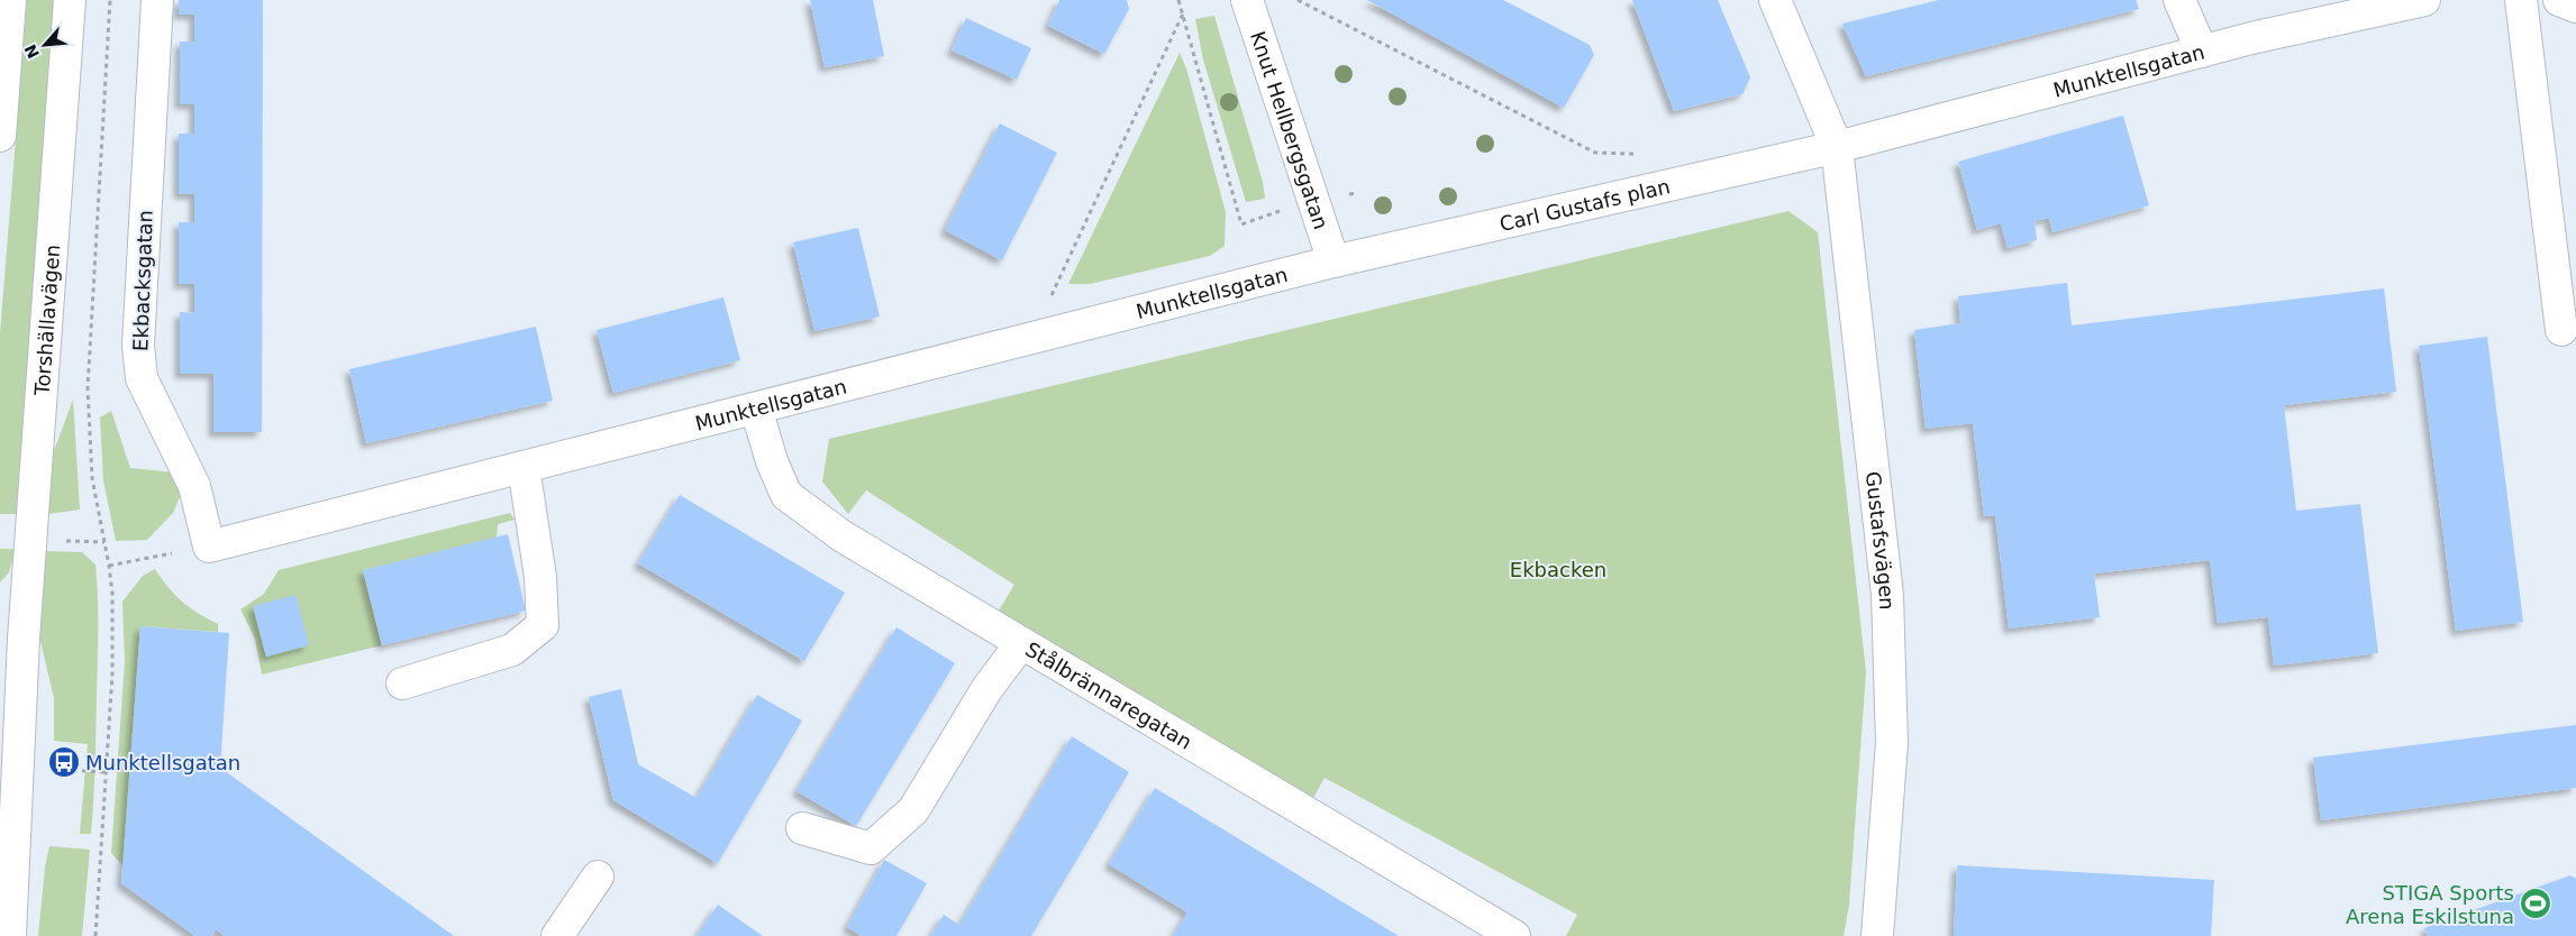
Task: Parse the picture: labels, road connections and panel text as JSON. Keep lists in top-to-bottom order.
{
  "streets": {
    "street": [
      "Munktellsgatan",
      "Knut Hellbergsgatan",
      "Carl Gustafs plan",
      "Ekbacksgatan",
      "Torshällavägen",
      "Gustafsvägen",
      "Stålbrännaregatan"
    ]
  },
  "crossings": [
    ["Munktellsgatan", "Knut Hellbergsgatan"],
    ["Munktellsgatan", "Carl Gustafs plan"],
    ["Munktellsgatan", "Ekbacksgatan"],
    ["Munktellsgatan", "Gustafsvägen"],
    ["Munktellsgatan", "Stålbrännaregatan"],
    ["Knut Hellbergsgatan", "Carl Gustafs plan"],
    ["Carl Gustafs plan", "Gustafsvägen"]
  ],
  "parks": ["Ekbacken"],
  "places": {
    "bus stop": ["Munktellsgatan"],
    "sports": ["STIGA Sports Arena Eskilstuna"]
  },
  "north": "bottom left"
}
